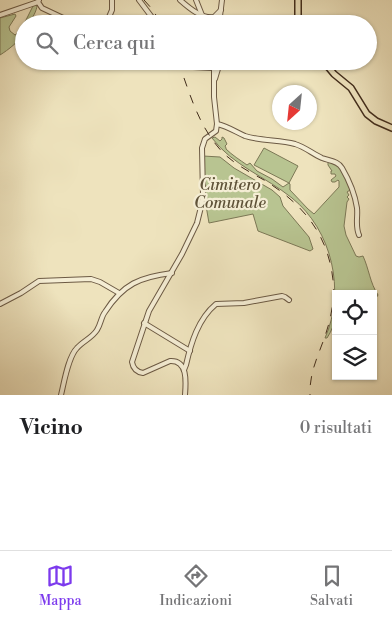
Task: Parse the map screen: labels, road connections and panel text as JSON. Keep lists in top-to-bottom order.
{
  "parks": ["Cimitero Comunale"],
  "north": "bottom left",
  "page": {
    "search": "Cerca qui",
    "heading": ["Vicino", "0 risultati"],
    "nav": ["Mappa", "Indicazioni", "Salvati"]
  }
}
